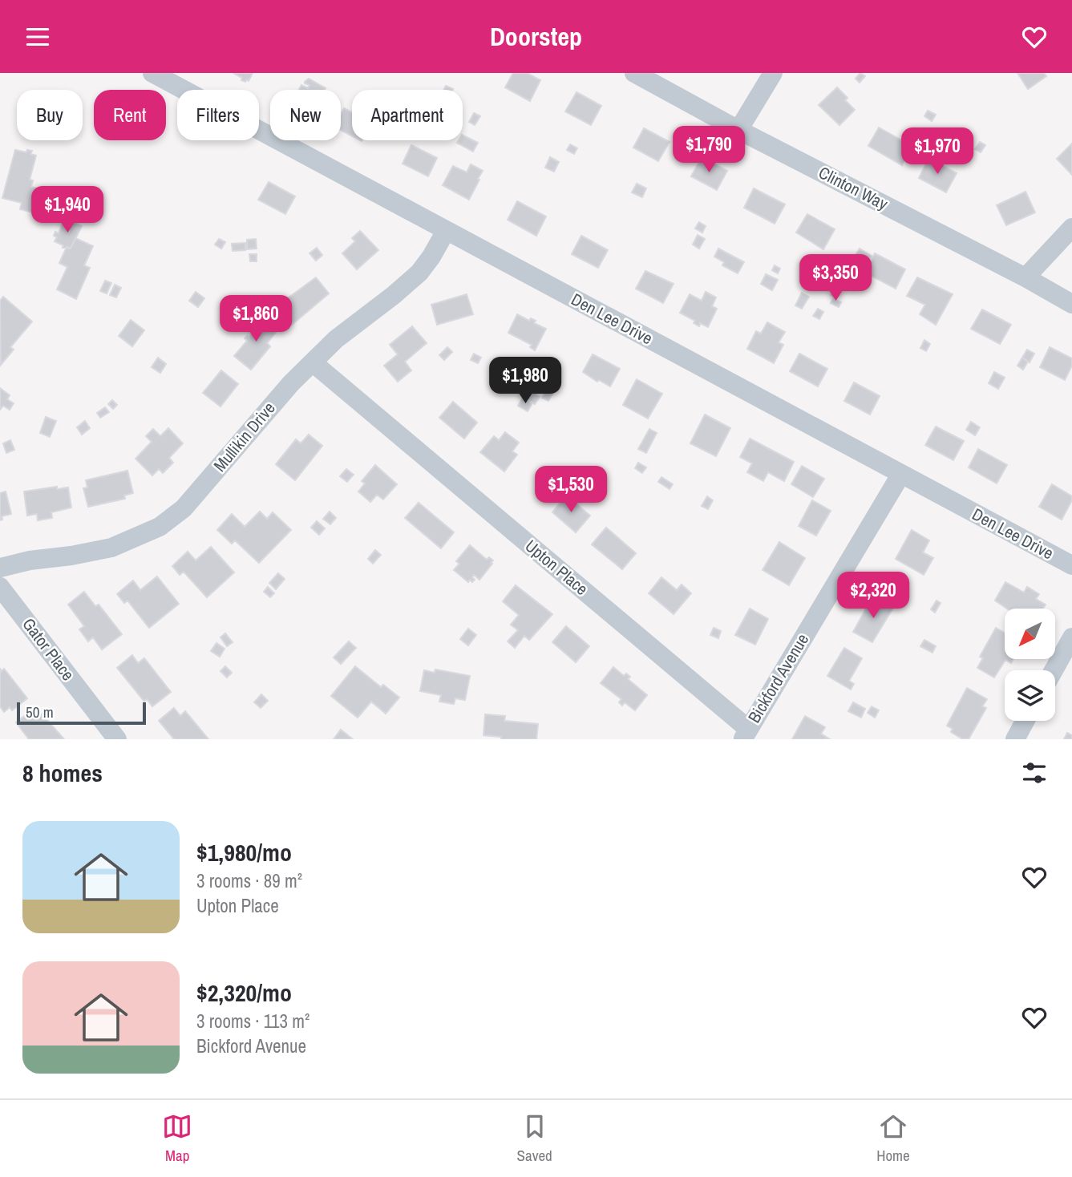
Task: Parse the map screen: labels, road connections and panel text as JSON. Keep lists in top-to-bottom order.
{
  "streets": {
    "street": [
      "Clinton Way",
      "Den Lee Drive",
      "Mullikin Drive",
      "Upton Place",
      "Gator Place",
      "Bickford Avenue"
    ]
  },
  "crossings": [
    ["Den Lee Drive", "Mullikin Drive"],
    ["Den Lee Drive", "Bickford Avenue"],
    ["Mullikin Drive", "Upton Place"],
    ["Upton Place", "Bickford Avenue"]
  ],
  "scale_bar": "50 m",
  "north": "bottom left",
  "page": {
    "header": "Doorstep",
    "chip": [
      "Buy",
      "Rent",
      "Filters",
      "New",
      "Apartment"
    ],
    "price": [
      "$1,790",
      "$1,970",
      "$1,940",
      "$3,350",
      "$1,860",
      "$1,980",
      "$1,530",
      "$2,320"
    ],
    "scale": "50 m",
    "heading": "8 homes",
    "list": [
      {
        "name": "$1,980/mo",
        "note": "3 rooms · 89 m² · Upton Place"
      },
      {
        "name": "$2,320/mo",
        "note": "3 rooms · 113 m² · Bickford Avenue"
      }
    ],
    "tabs": ["Map", "Saved", "Home"]
  }
}
